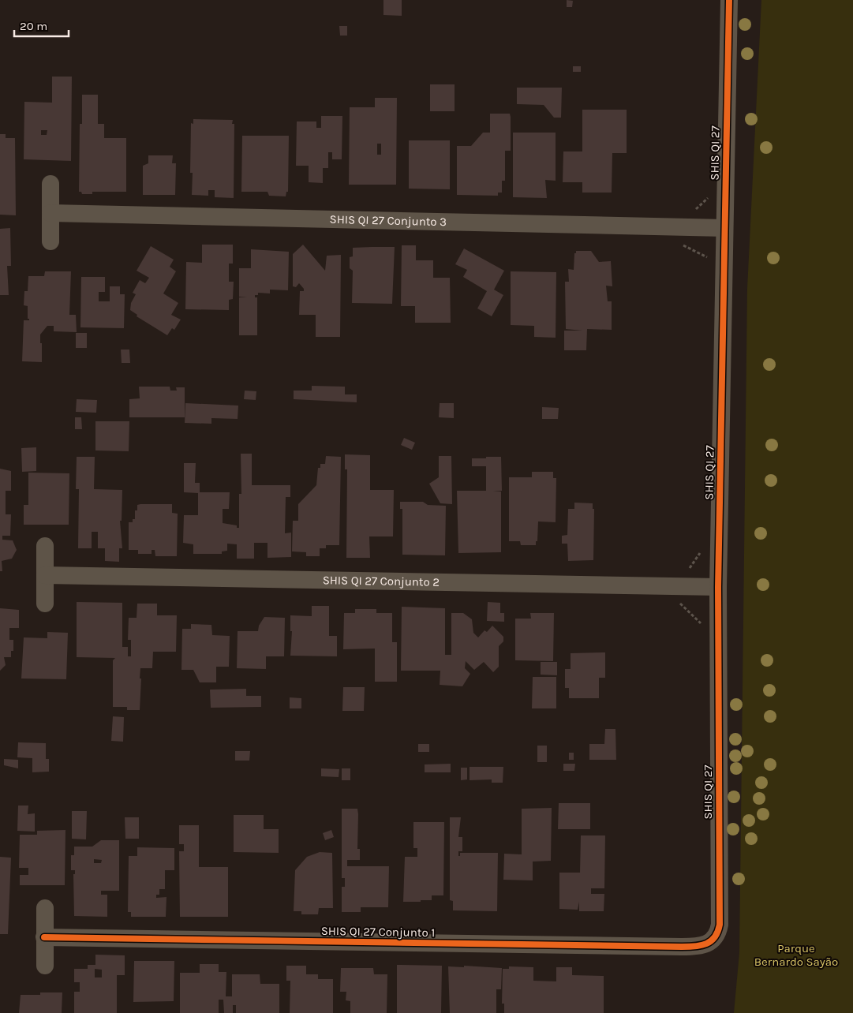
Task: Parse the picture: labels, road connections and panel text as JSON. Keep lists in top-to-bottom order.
{
  "streets": {
    "street": [
      "SHIS QI 27",
      "SHIS QI 27 Conjunto 3",
      "SHIS QI 27 Conjunto 2",
      "SHIS QI 27 Conjunto 1"
    ]
  },
  "crossings": [
    ["SHIS QI 27", "SHIS QI 27 Conjunto 3"],
    ["SHIS QI 27", "SHIS QI 27 Conjunto 2"],
    ["SHIS QI 27", "SHIS QI 27 Conjunto 1"]
  ],
  "parks": ["Parque Bernardo Sayão"],
  "scale_bar": "20 m"
}
